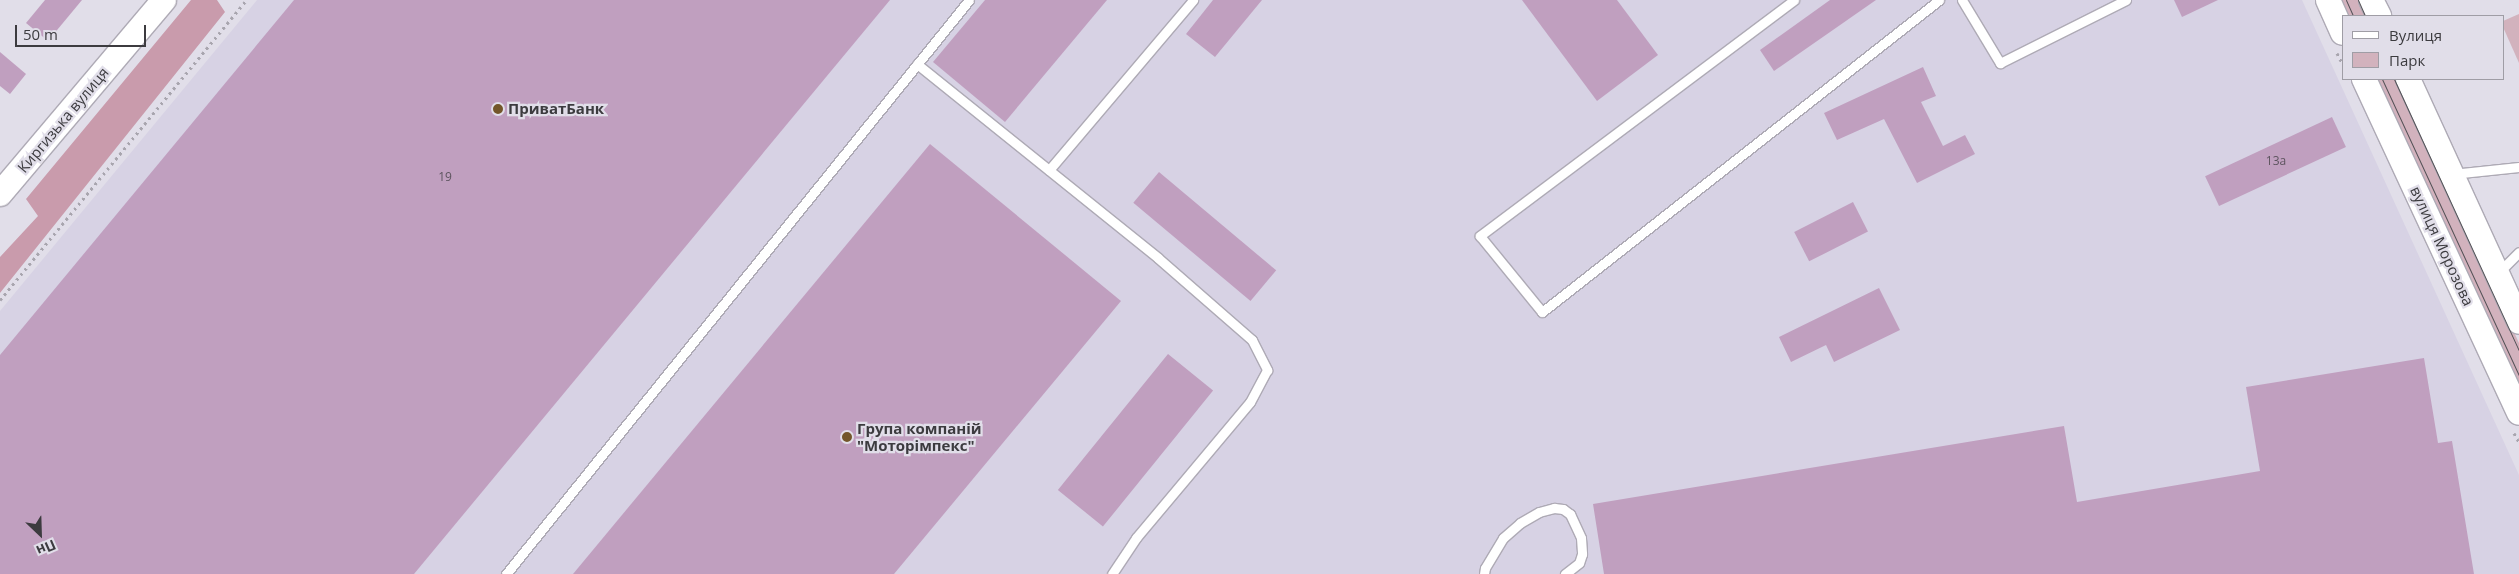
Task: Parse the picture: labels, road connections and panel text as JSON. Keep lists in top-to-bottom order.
{
  "streets": {
    "main road": ["Киргизька вулиця", "вулиця Морозова"]
  },
  "places": ["ПриватБанк", "Група компаній \"Моторімпекс\""],
  "house_numbers": ["13а", "19"],
  "legend": ["Вулиця", "Парк"],
  "scale_bar": "50 m",
  "north": "bottom right"
}
